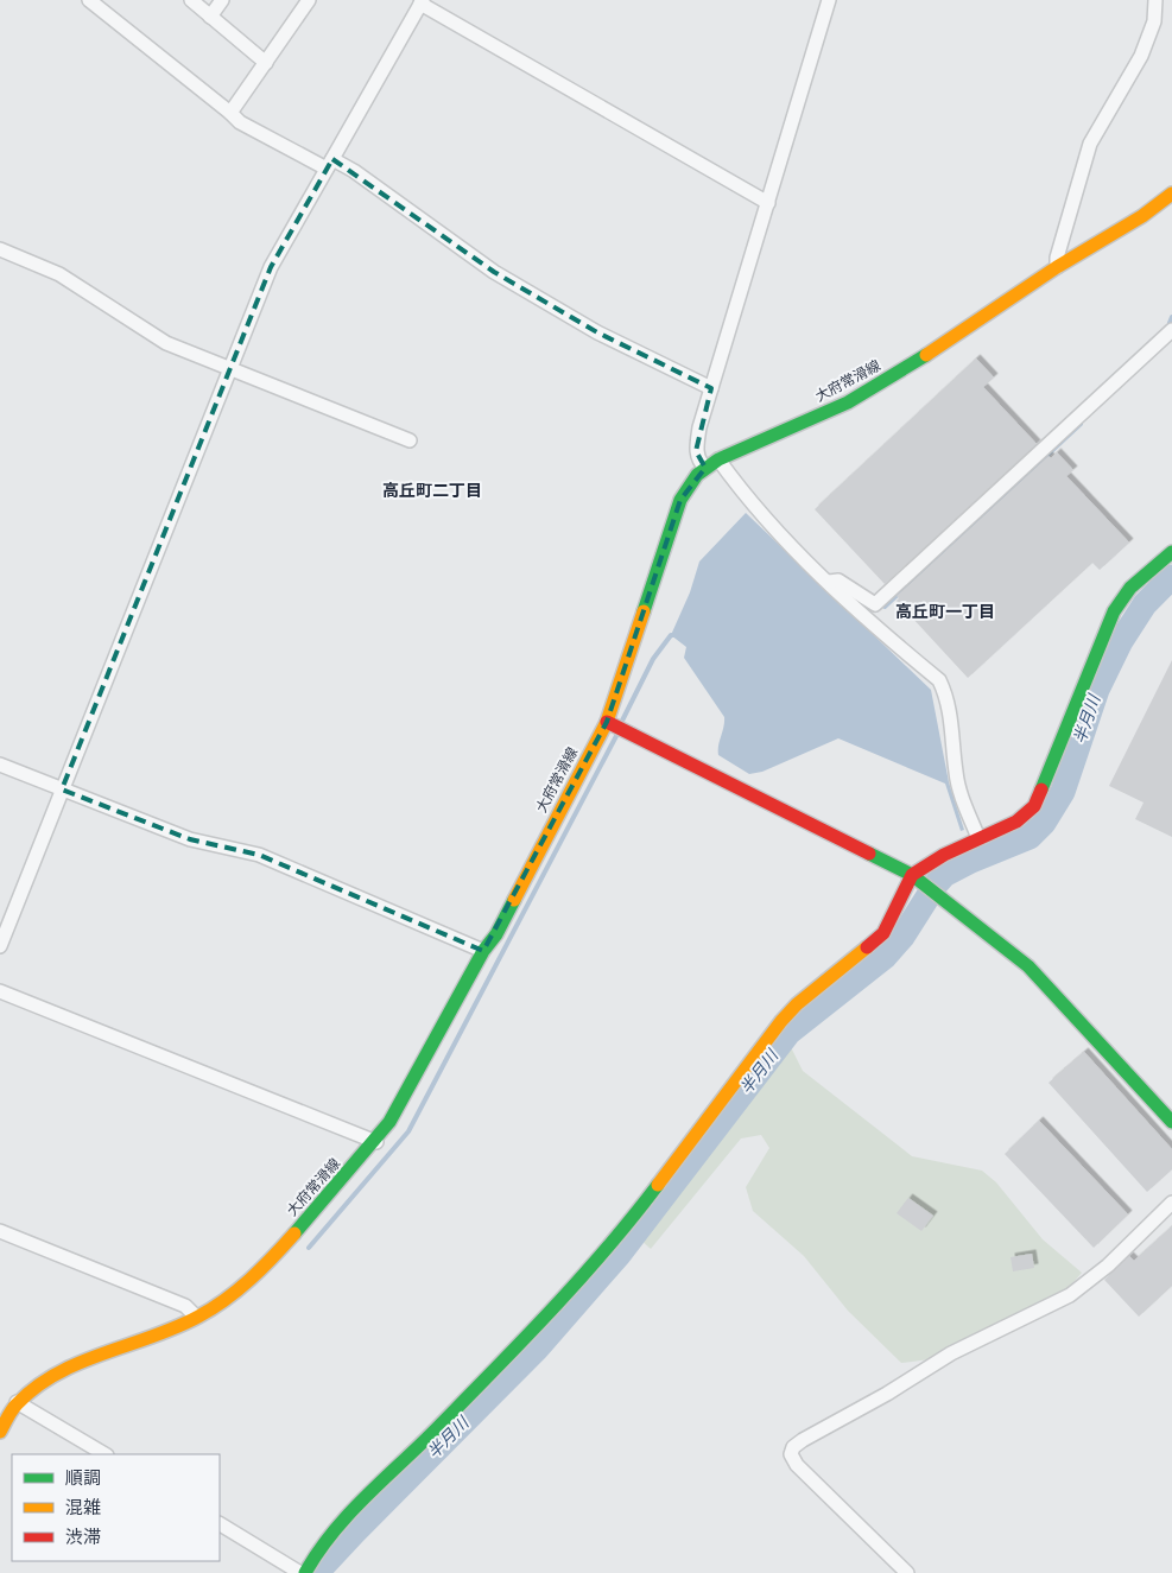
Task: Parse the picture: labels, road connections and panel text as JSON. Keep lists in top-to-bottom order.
{
  "streets": {
    "street": ["大府常滑線"]
  },
  "districts": ["高丘町二丁目", "高丘町一丁目"],
  "water": ["半月川"],
  "legend": ["順調", "混雑", "渋滞"]
}
